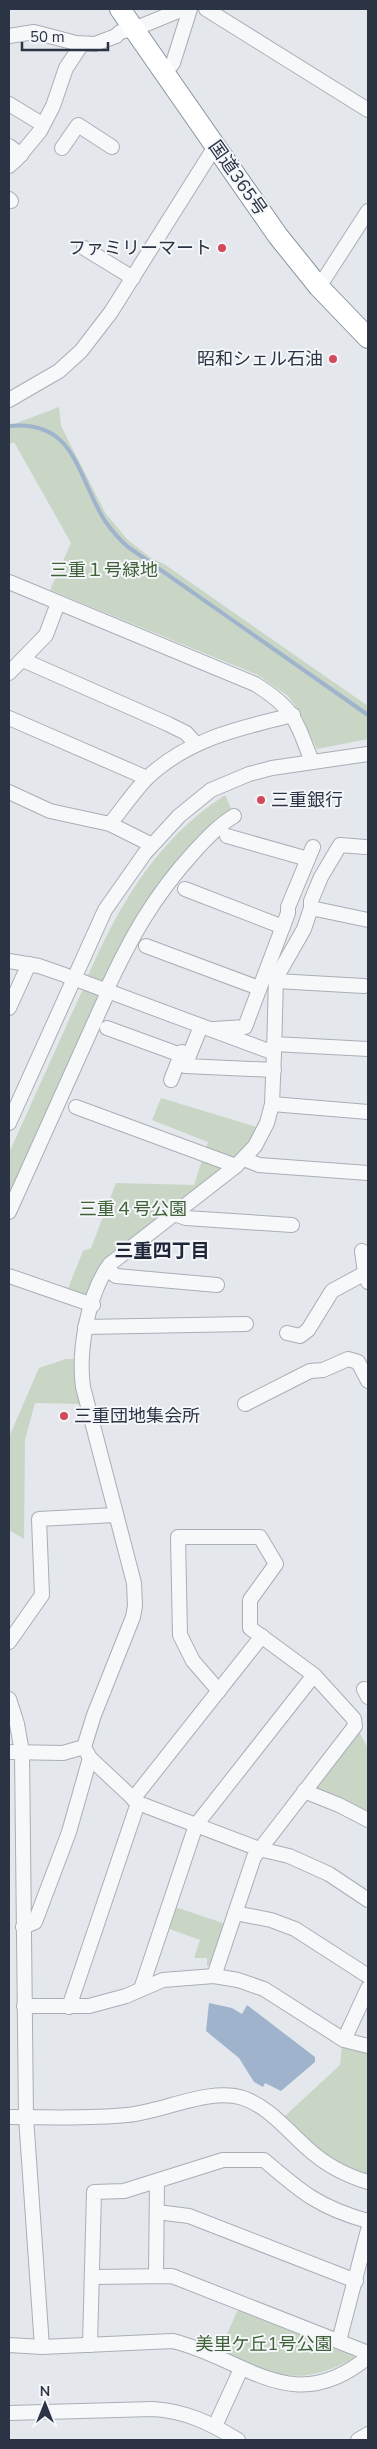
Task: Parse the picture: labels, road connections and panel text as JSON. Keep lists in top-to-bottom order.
{
  "streets": {
    "highway": ["国道365号"]
  },
  "districts": ["三重四丁目"],
  "parks": ["三重１号緑地", "三重４号公園", "美里ケ丘1号公園"],
  "places": [
    "ファミリーマート",
    "昭和シェル石油",
    "三重銀行",
    "三重団地集会所"
  ],
  "scale_bar": "50 m",
  "north": "top"
}
